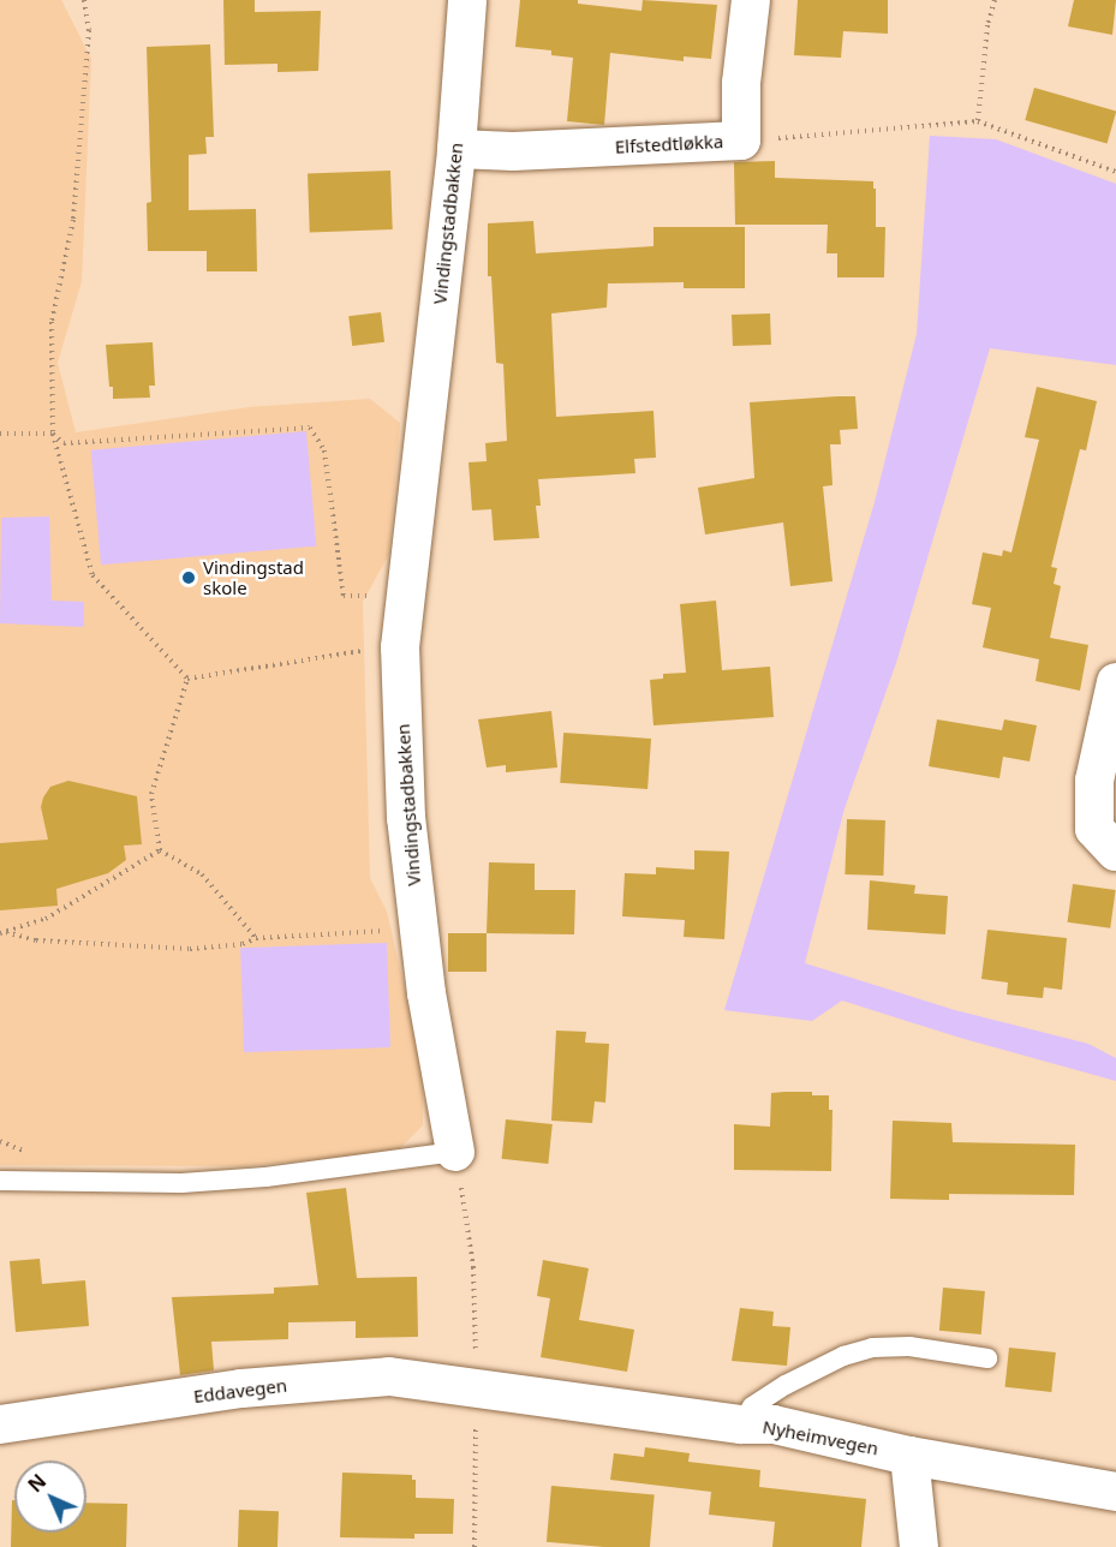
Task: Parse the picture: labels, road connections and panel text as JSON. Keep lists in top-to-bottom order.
{
  "streets": {
    "street": [
      "Elfstedtløkka",
      "Vindingstadbakken",
      "Eddavegen",
      "Nyheimvegen"
    ]
  },
  "crossings": [
    ["Elfstedtløkka", "Vindingstadbakken"],
    ["Eddavegen", "Nyheimvegen"]
  ],
  "places": ["Vindingstad skole"],
  "north": "top left"
}
